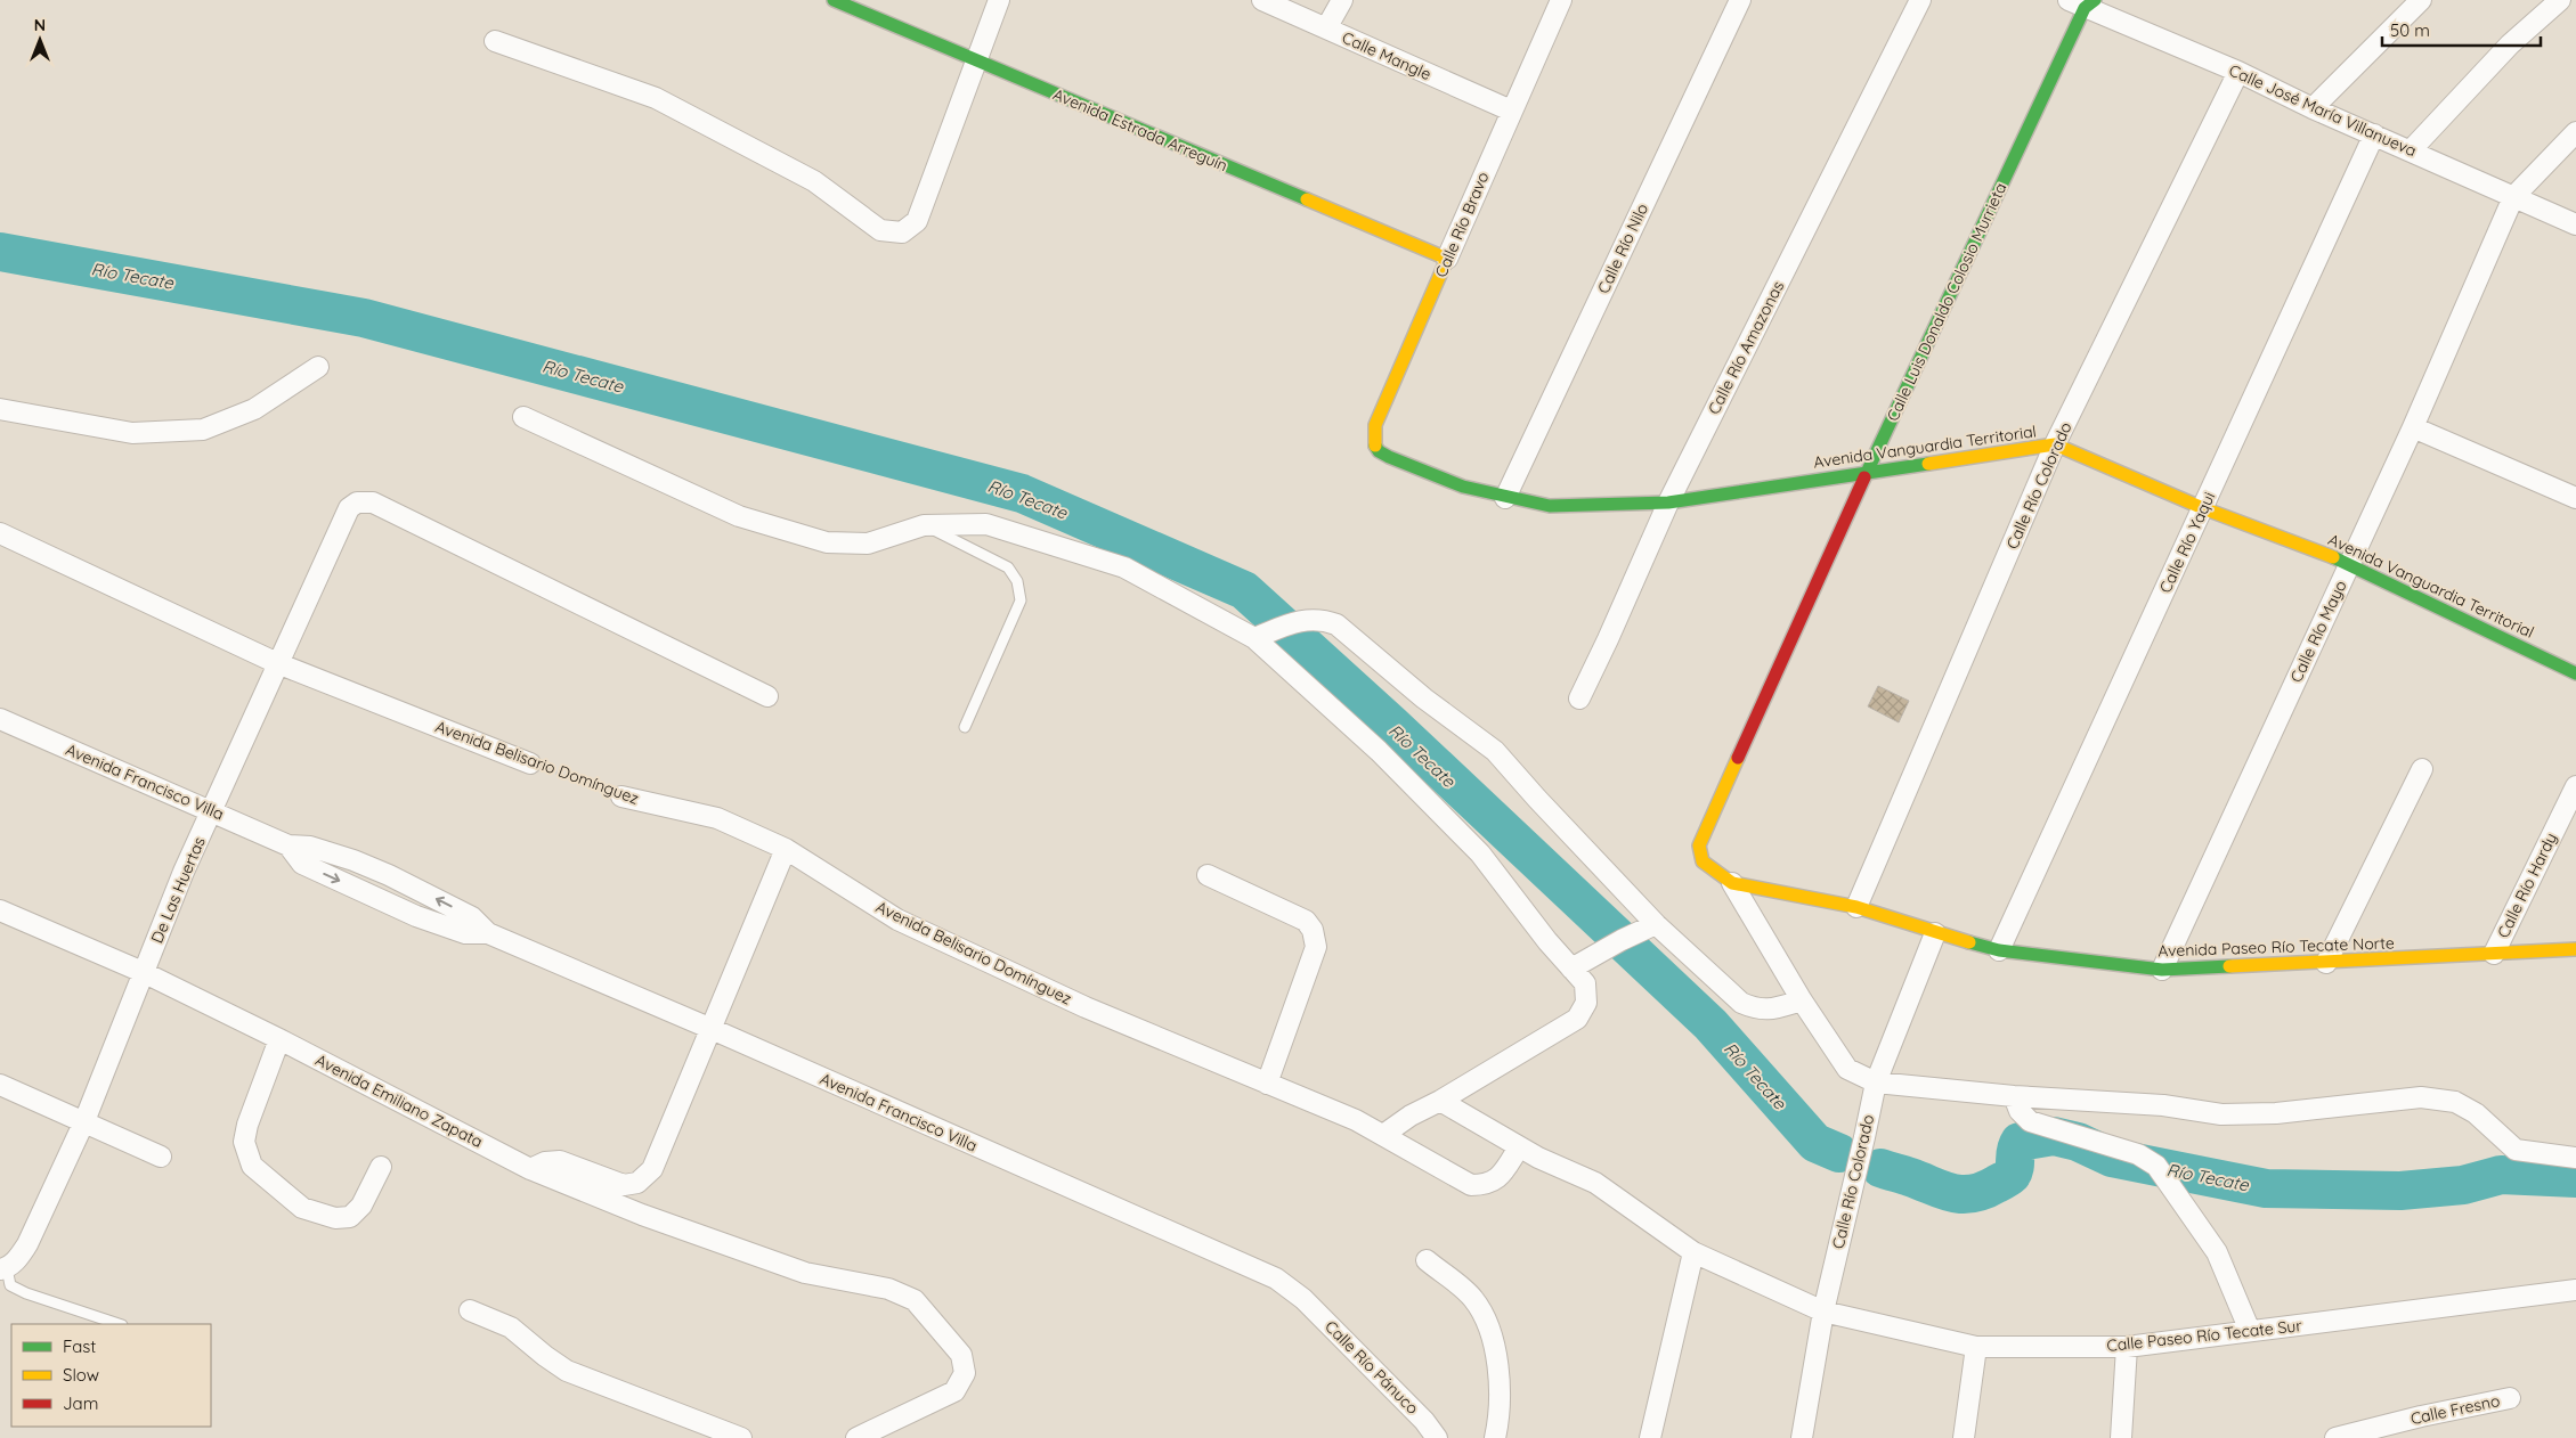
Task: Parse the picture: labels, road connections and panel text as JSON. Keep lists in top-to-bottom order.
{
  "streets": {
    "street": [
      "Calle Mangle",
      "Calle José María Villanueva",
      "Avenida Estrada Arreguín",
      "Calle Río Bravo",
      "Calle Río Nilo",
      "Calle Luis Donaldo Colosio Murrieta",
      "Calle Río Amazonas",
      "Avenida Vanguardia Territorial",
      "Calle Río Colorado",
      "Calle Río Yaqui",
      "Calle Río Mayo",
      "Avenida Belisario Domínguez",
      "Avenida Francisco Villa",
      "Calle Río Hardy",
      "De Las Huertas",
      "Avenida Paseo Río Tecate Norte",
      "Avenida Emiliano Zapata",
      "Calle Paseo Río Tecate Sur",
      "Calle Río Pánuco",
      "Calle Fresno"
    ]
  },
  "crossings": [
    ["Calle Mangle", "Calle Río Bravo"],
    ["Calle José María Villanueva", "Calle Luis Donaldo Colosio Murrieta"],
    ["Calle José María Villanueva", "Calle Río Colorado"],
    ["Calle José María Villanueva", "Calle Río Yaqui"],
    ["Calle José María Villanueva", "Calle Río Mayo"],
    ["Avenida Estrada Arreguín", "Calle Río Bravo"],
    ["Calle Río Bravo", "Avenida Vanguardia Territorial"],
    ["Calle Río Nilo", "Avenida Vanguardia Territorial"],
    ["Calle Luis Donaldo Colosio Murrieta", "Avenida Vanguardia Territorial"],
    ["Calle Luis Donaldo Colosio Murrieta", "Avenida Paseo Río Tecate Norte"],
    ["Calle Río Amazonas", "Avenida Vanguardia Territorial"],
    ["Avenida Vanguardia Territorial", "Calle Río Colorado"],
    ["Avenida Vanguardia Territorial", "Calle Río Yaqui"],
    ["Avenida Vanguardia Territorial", "Calle Río Mayo"],
    ["Calle Río Colorado", "Avenida Paseo Río Tecate Norte"],
    ["Calle Río Colorado", "Calle Paseo Río Tecate Sur"],
    ["Calle Río Yaqui", "Avenida Paseo Río Tecate Norte"],
    ["Calle Río Mayo", "Avenida Paseo Río Tecate Norte"],
    ["Avenida Belisario Domínguez", "De Las Huertas"],
    ["Avenida Belisario Domínguez", "Calle Paseo Río Tecate Sur"],
    ["Avenida Francisco Villa", "De Las Huertas"],
    ["Avenida Francisco Villa", "Calle Río Pánuco"],
    ["Calle Río Hardy", "Avenida Paseo Río Tecate Norte"],
    ["De Las Huertas", "Avenida Emiliano Zapata"]
  ],
  "water": ["Río Tecate"],
  "legend": ["Fast", "Slow", "Jam"],
  "scale_bar": "50 m",
  "north": "top"
}
